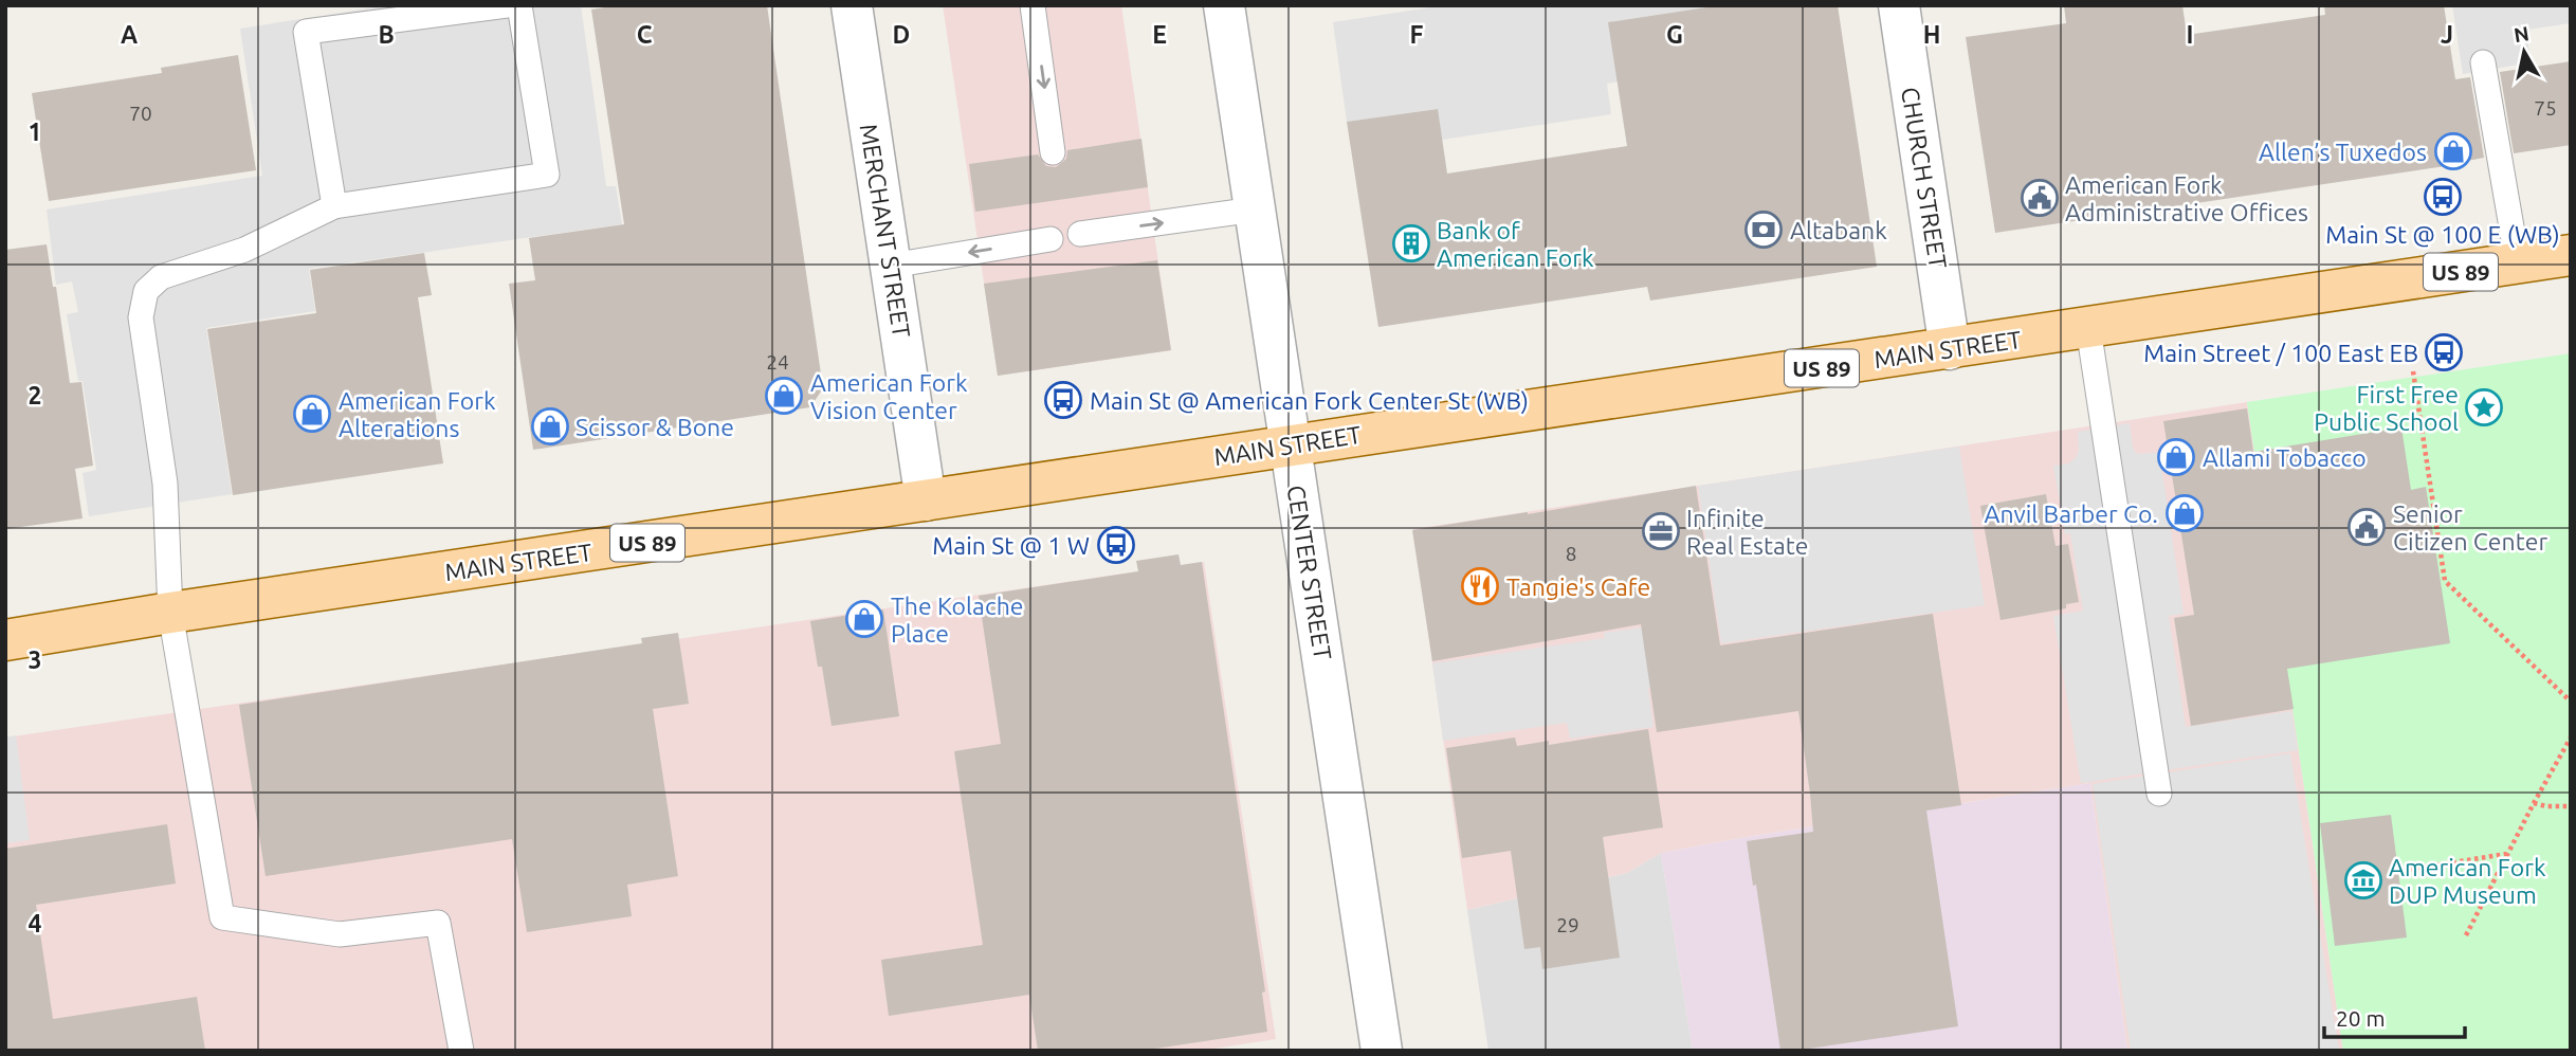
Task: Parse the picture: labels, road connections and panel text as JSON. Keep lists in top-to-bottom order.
{
  "streets": {
    "main road": ["US 89", "MAIN STREET"],
    "street": ["CHURCH STREET", "MERCHANT STREET", "CENTER STREET"]
  },
  "crossings": [
    ["CHURCH STREET", "MAIN STREET"],
    ["MERCHANT STREET", "MAIN STREET"],
    ["MAIN STREET", "CENTER STREET"]
  ],
  "places": {
    "shop": [
      "Allen’s Tuxedos",
      "American Fork Vision Center",
      "American Fork Alterations",
      "Scissor & Bone",
      "Allami Tobacco",
      "Anvil Barber Co.",
      "The Kolache Place"
    ],
    "bus stop": [
      "Main St @ 100 E (WB)",
      "Main Street / 100 East EB",
      "Main St @ American Fork Center St (WB)",
      "Main St @ 1 W"
    ],
    "public building": ["American Fork Administrative Offices", "Senior Citizen Center"],
    "bank": ["Altabank"],
    "building": ["Bank of American Fork"],
    "place": ["First Free Public School"],
    "office": ["Infinite Real Estate"],
    "restaurant": ["Tangie's Cafe"],
    "museum": ["American Fork DUP Museum"]
  },
  "house_numbers": [
    "75",
    "70",
    "24",
    "8",
    "29"
  ],
  "scale_bar": "20 m",
  "north": "top",
  "grid": {
    "columns": [
      "A",
      "B",
      "C",
      "D",
      "E",
      "F",
      "G",
      "H",
      "I",
      "J"
    ],
    "rows": [
      "1",
      "2",
      "3",
      "4"
    ]
  }
}
